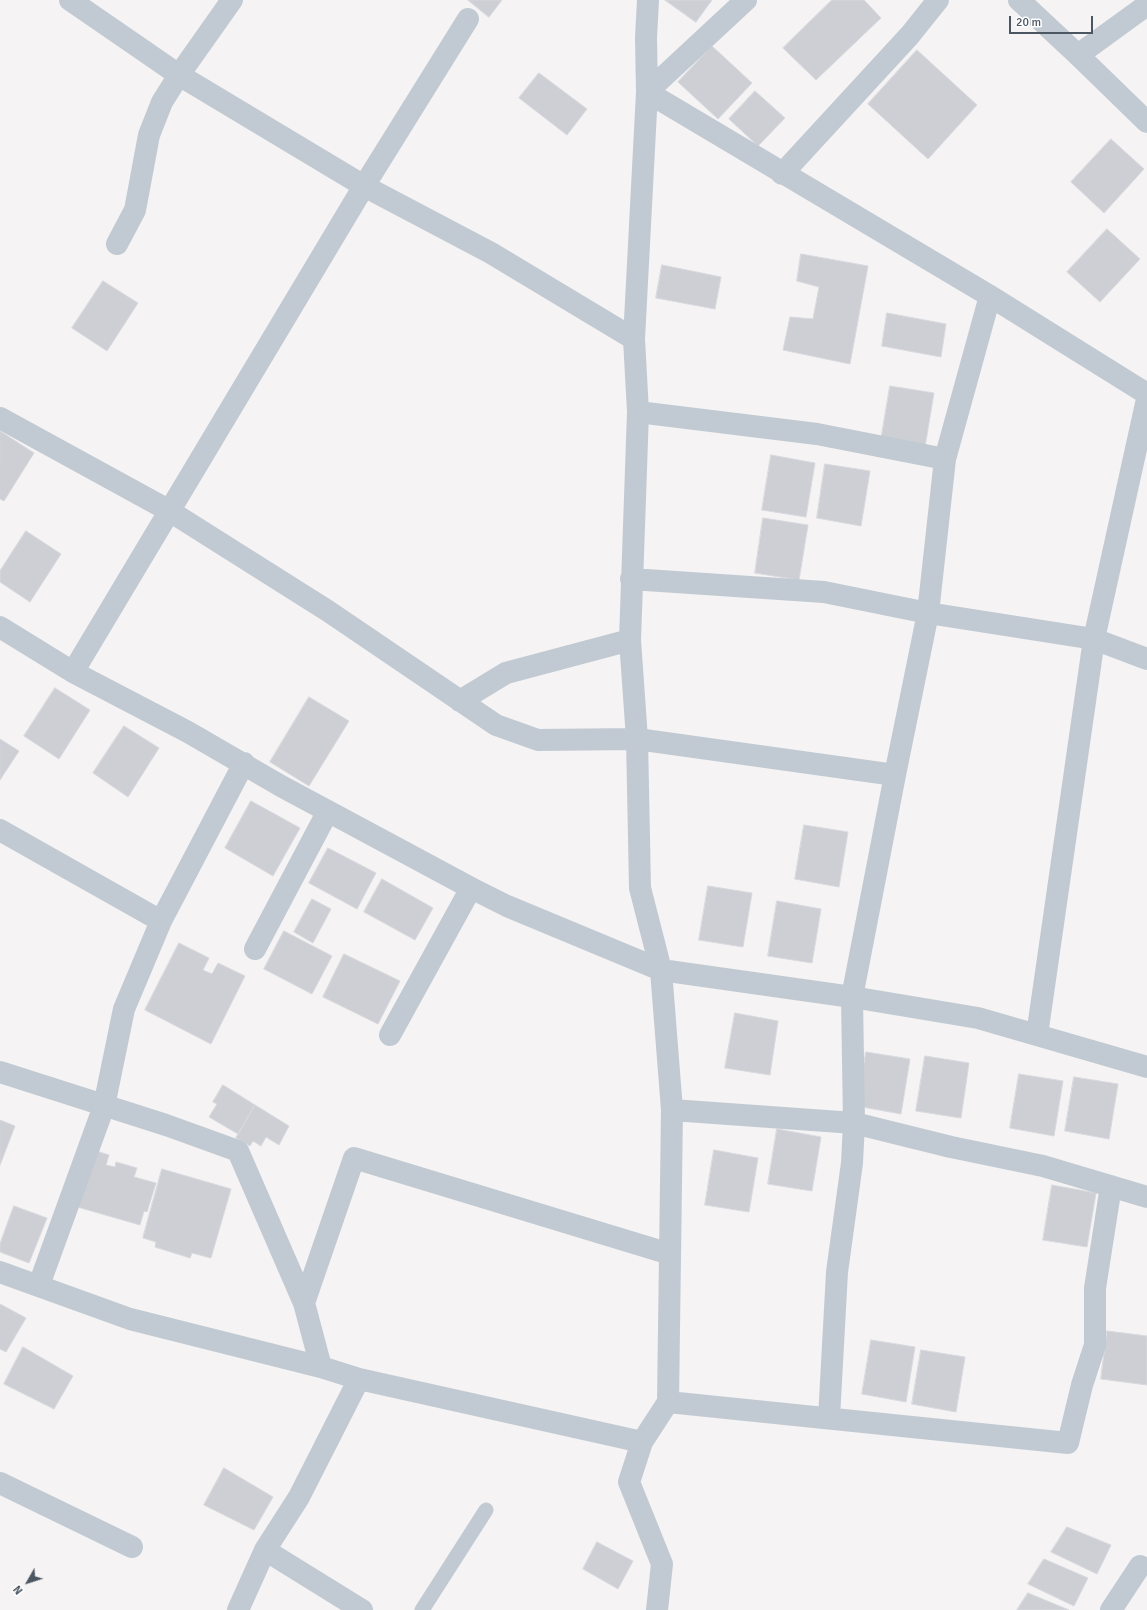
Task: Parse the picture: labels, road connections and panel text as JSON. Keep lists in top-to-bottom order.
{
  "scale_bar": "20 m",
  "north": "bottom left"
}
